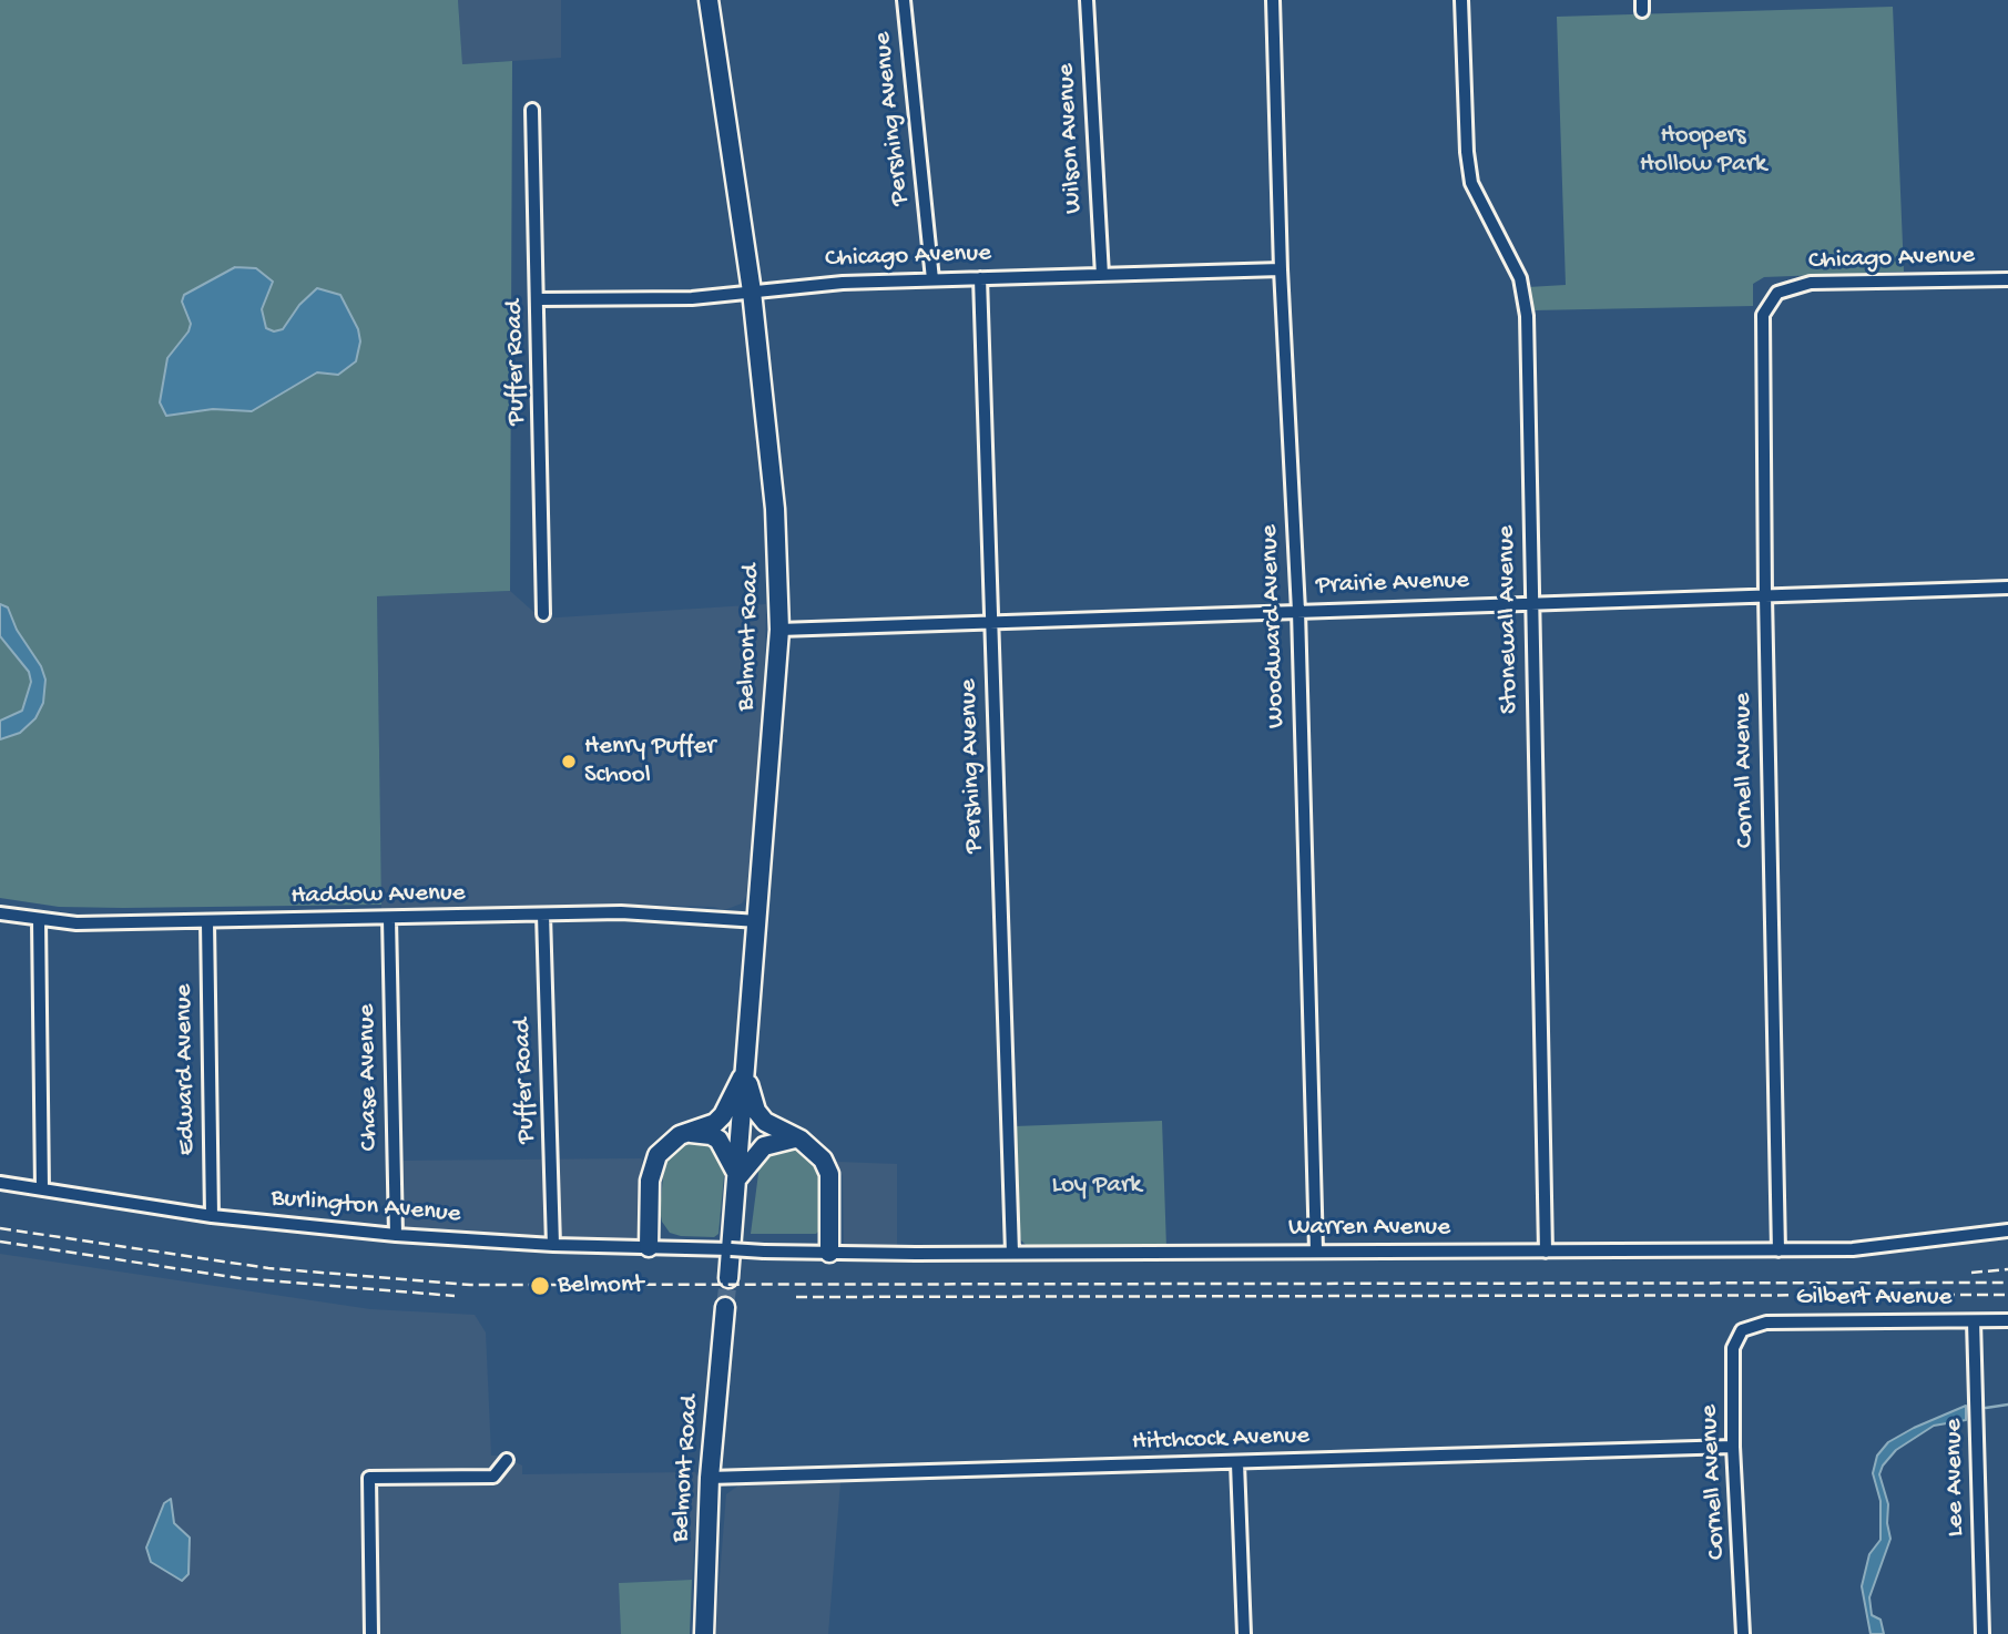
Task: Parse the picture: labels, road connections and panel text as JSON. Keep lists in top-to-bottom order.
{
  "streets": {
    "main road": ["Belmont Road"],
    "street": [
      "Pershing Avenue",
      "Wilson Avenue",
      "Chicago Avenue",
      "Puffer Road",
      "Prairie Avenue",
      "Stonewall Avenue",
      "Woodward Avenue",
      "Cornell Avenue",
      "Haddow Avenue",
      "Edward Avenue",
      "Chase Avenue",
      "Burlington Avenue",
      "Warren Avenue",
      "Gilbert Avenue",
      "Hitchcock Avenue",
      "Lee Avenue"
    ]
  },
  "crossings": [
    ["Pershing Avenue", "Chicago Avenue"],
    ["Pershing Avenue", "Prairie Avenue"],
    ["Pershing Avenue", "Warren Avenue"],
    ["Wilson Avenue", "Chicago Avenue"],
    ["Chicago Avenue", "Puffer Road"],
    ["Chicago Avenue", "Woodward Avenue"],
    ["Chicago Avenue", "Belmont Road"],
    ["Chicago Avenue", "Cornell Avenue"],
    ["Puffer Road", "Haddow Avenue"],
    ["Puffer Road", "Burlington Avenue"],
    ["Prairie Avenue", "Stonewall Avenue"],
    ["Prairie Avenue", "Woodward Avenue"],
    ["Prairie Avenue", "Belmont Road"],
    ["Prairie Avenue", "Cornell Avenue"],
    ["Stonewall Avenue", "Warren Avenue"],
    ["Woodward Avenue", "Warren Avenue"],
    ["Belmont Road", "Haddow Avenue"],
    ["Belmont Road", "Hitchcock Avenue"],
    ["Cornell Avenue", "Warren Avenue"],
    ["Cornell Avenue", "Gilbert Avenue"],
    ["Cornell Avenue", "Hitchcock Avenue"],
    ["Haddow Avenue", "Edward Avenue"],
    ["Haddow Avenue", "Chase Avenue"],
    ["Edward Avenue", "Burlington Avenue"],
    ["Chase Avenue", "Burlington Avenue"],
    ["Burlington Avenue", "Warren Avenue"],
    ["Gilbert Avenue", "Lee Avenue"]
  ],
  "parks": ["Hoopers Hollow Park", "Loy Park"],
  "places": ["Henry Puffer School", "Belmont"]
}
